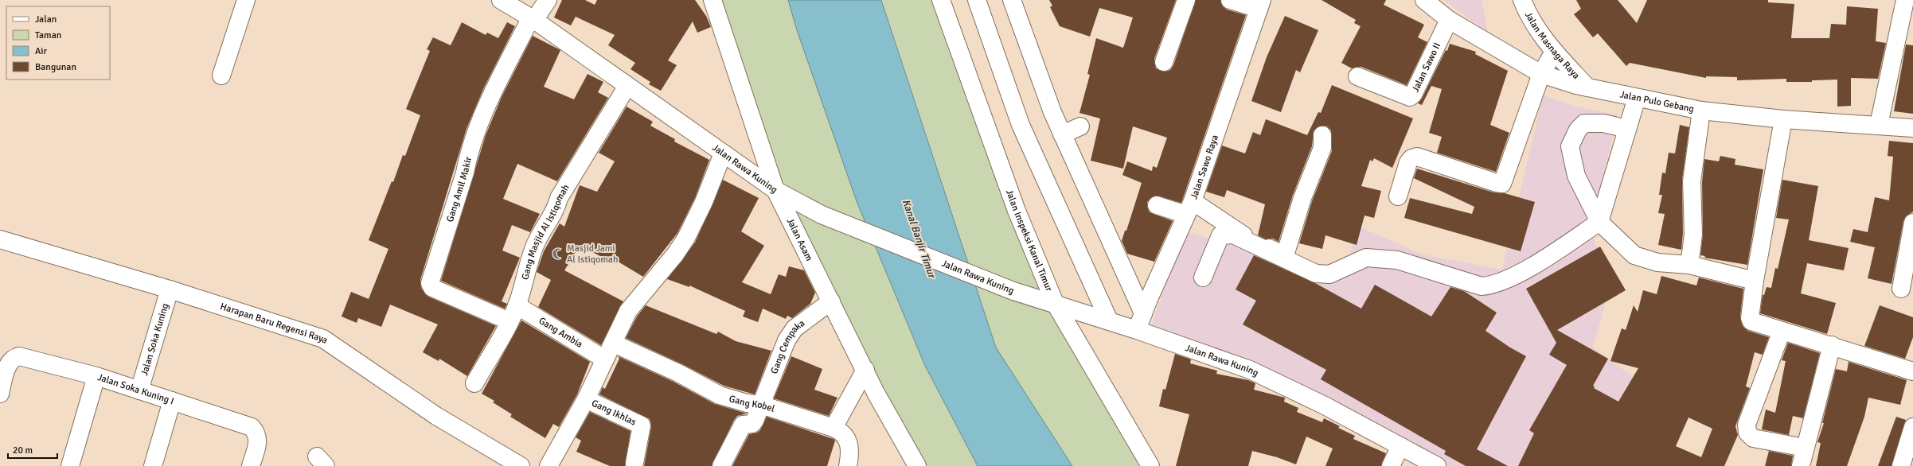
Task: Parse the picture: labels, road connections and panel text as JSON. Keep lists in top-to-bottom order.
{
  "streets": {
    "street": [
      "Jalan Masnaga Raya",
      "Jalan Sawo II",
      "Jalan Pulo Gebang",
      "Jalan Sawo Raya",
      "Jalan Rawa Kuning",
      "Gang Amil Makir",
      "Gang Masjid Al Istiqomah",
      "Jalan Asam",
      "Jalan Inspeksi Kanal Timur",
      "Harapan Baru Regensi Raya",
      "Gang Ambia",
      "Jalan Soka Kuning",
      "Gang Cempaka",
      "Jalan Soka Kuning I",
      "Gang Kobel",
      "Gang Ikhlas"
    ]
  },
  "crossings": [
    ["Jalan Masnaga Raya", "Jalan Pulo Gebang"],
    ["Jalan Sawo II", "Jalan Pulo Gebang"],
    ["Jalan Sawo Raya", "Jalan Rawa Kuning"],
    ["Jalan Rawa Kuning", "Gang Amil Makir"],
    ["Jalan Rawa Kuning", "Gang Masjid Al Istiqomah"],
    ["Jalan Rawa Kuning", "Jalan Asam"],
    ["Jalan Rawa Kuning", "Jalan Inspeksi Kanal Timur"],
    ["Gang Amil Makir", "Gang Masjid Al Istiqomah"],
    ["Gang Masjid Al Istiqomah", "Gang Ambia"],
    ["Jalan Asam", "Gang Cempaka"],
    ["Harapan Baru Regensi Raya", "Jalan Soka Kuning"],
    ["Jalan Soka Kuning", "Jalan Soka Kuning I"],
    ["Gang Cempaka", "Gang Kobel"]
  ],
  "water": ["Kanal Banjir Timur"],
  "places": {
    "mosque": ["Masjid Jami Al Istiqomah"]
  },
  "legend": [
    "Jalan",
    "Taman",
    "Air",
    "Bangunan"
  ],
  "scale_bar": "20 m"
}
